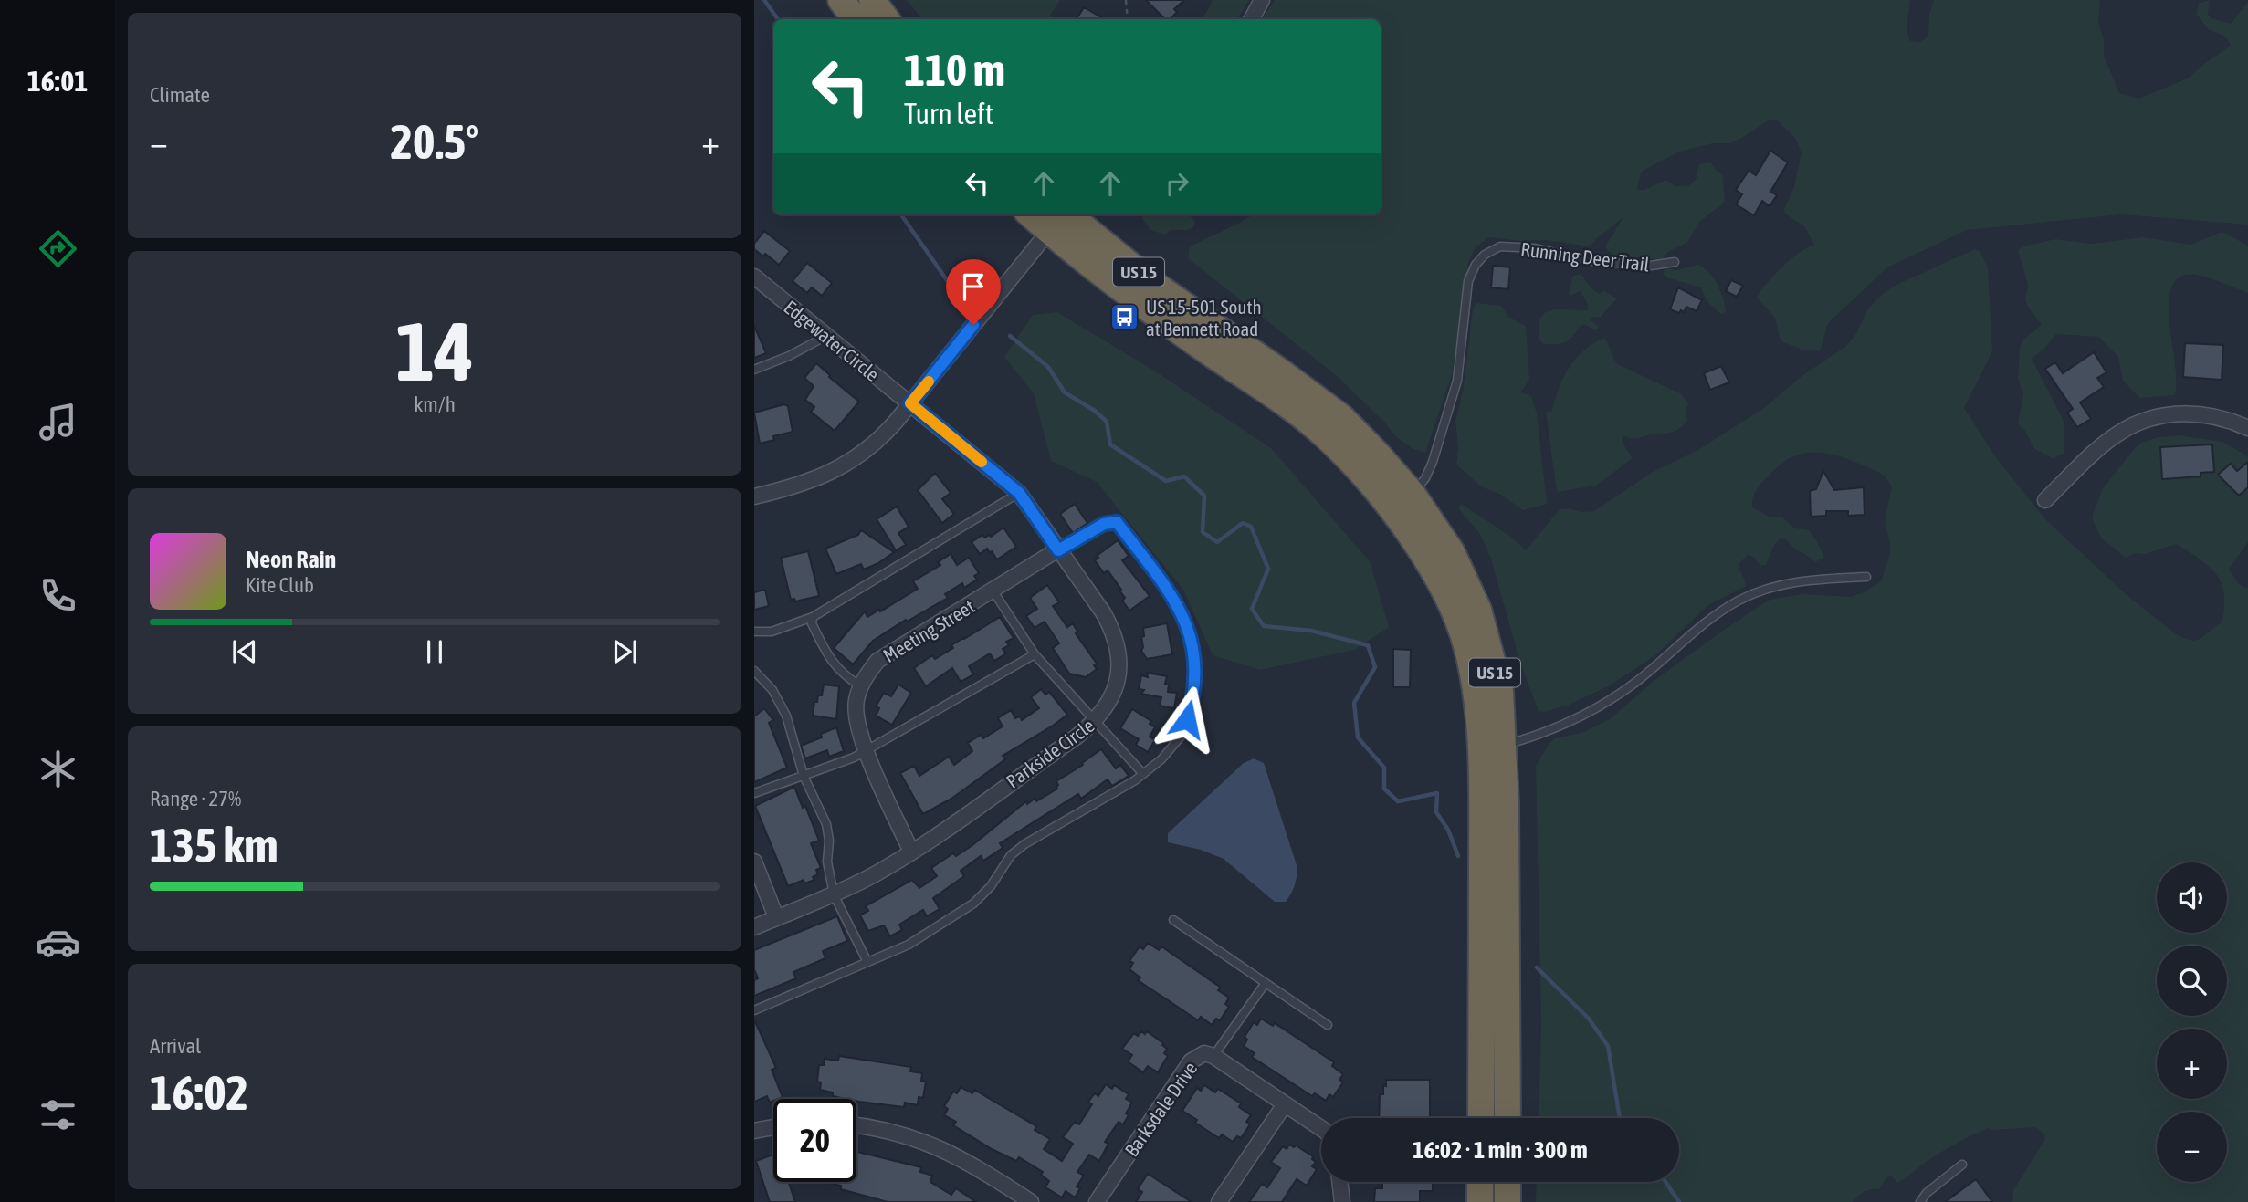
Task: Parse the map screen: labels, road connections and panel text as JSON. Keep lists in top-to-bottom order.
{
  "streets": {
    "highway": ["US 15"],
    "street": [
      "Edgewater Circle",
      "Meeting Street",
      "Parkside Circle",
      "Barksdale Drive"
    ],
    "lane": ["Running Deer Trail"]
  },
  "crossings": [
    ["Running Deer Trail", "US 15"],
    ["Edgewater Circle", "Parkside Circle"],
    ["Meeting Street", "Parkside Circle"]
  ],
  "places": {
    "bus stop": ["US 15-501 South at Bennett Road"]
  },
  "page": {
    "tabs": "16:01",
    "tile": [
      "Climate",
      ["14", "km/h"],
      ["Range · 27%", "135 km"],
      ["Arrival", "16:02"]
    ],
    "turn": ["110 m", "Turn left"],
    "heat": ["−", "20.5°", "+"],
    "song": ["Neon Rain", "Kite Club"],
    "map_buttons": ["+", "−"],
    "limit": "20",
    "trip": "16:02 · 1 min · 300 m"
  }
}
